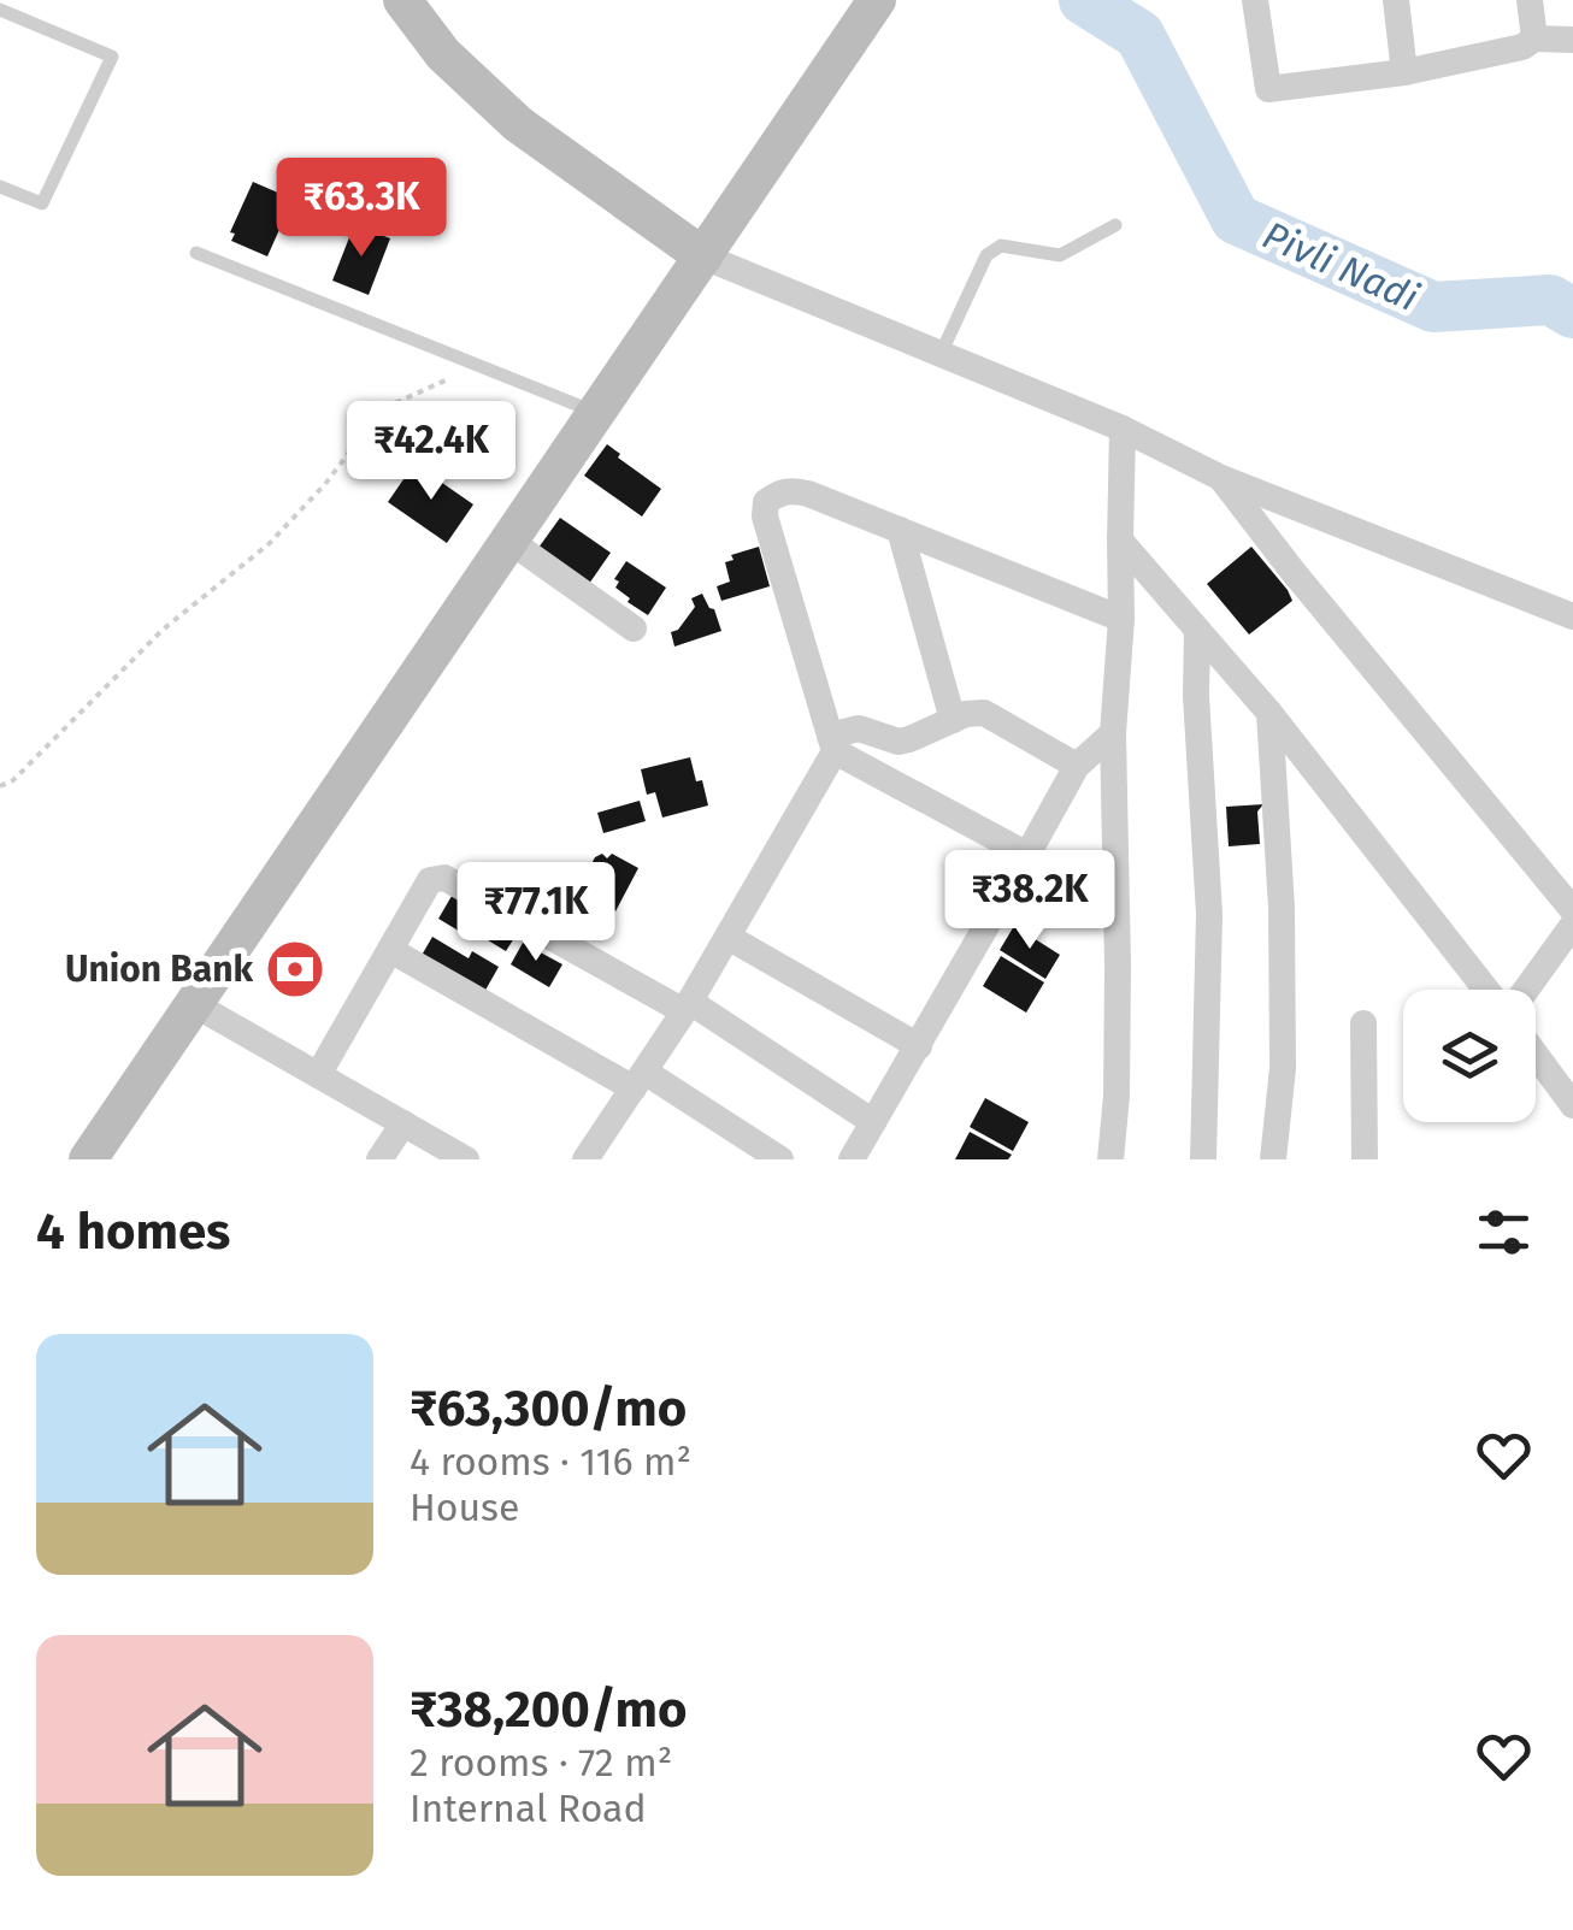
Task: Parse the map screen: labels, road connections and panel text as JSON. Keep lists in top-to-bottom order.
{
  "water": ["Pivli Nadi"],
  "places": {
    "bank": ["Union Bank"]
  },
  "page": {
    "price": [
      "₹63.3K",
      "₹42.4K",
      "₹38.2K",
      "₹77.1K"
    ],
    "heading": "4 homes",
    "list": [
      {
        "name": "₹63,300/mo",
        "note": "4 rooms · 116 m² · House"
      },
      {
        "name": "₹38,200/mo",
        "note": "2 rooms · 72 m² · Internal Road"
      }
    ]
  }
}
